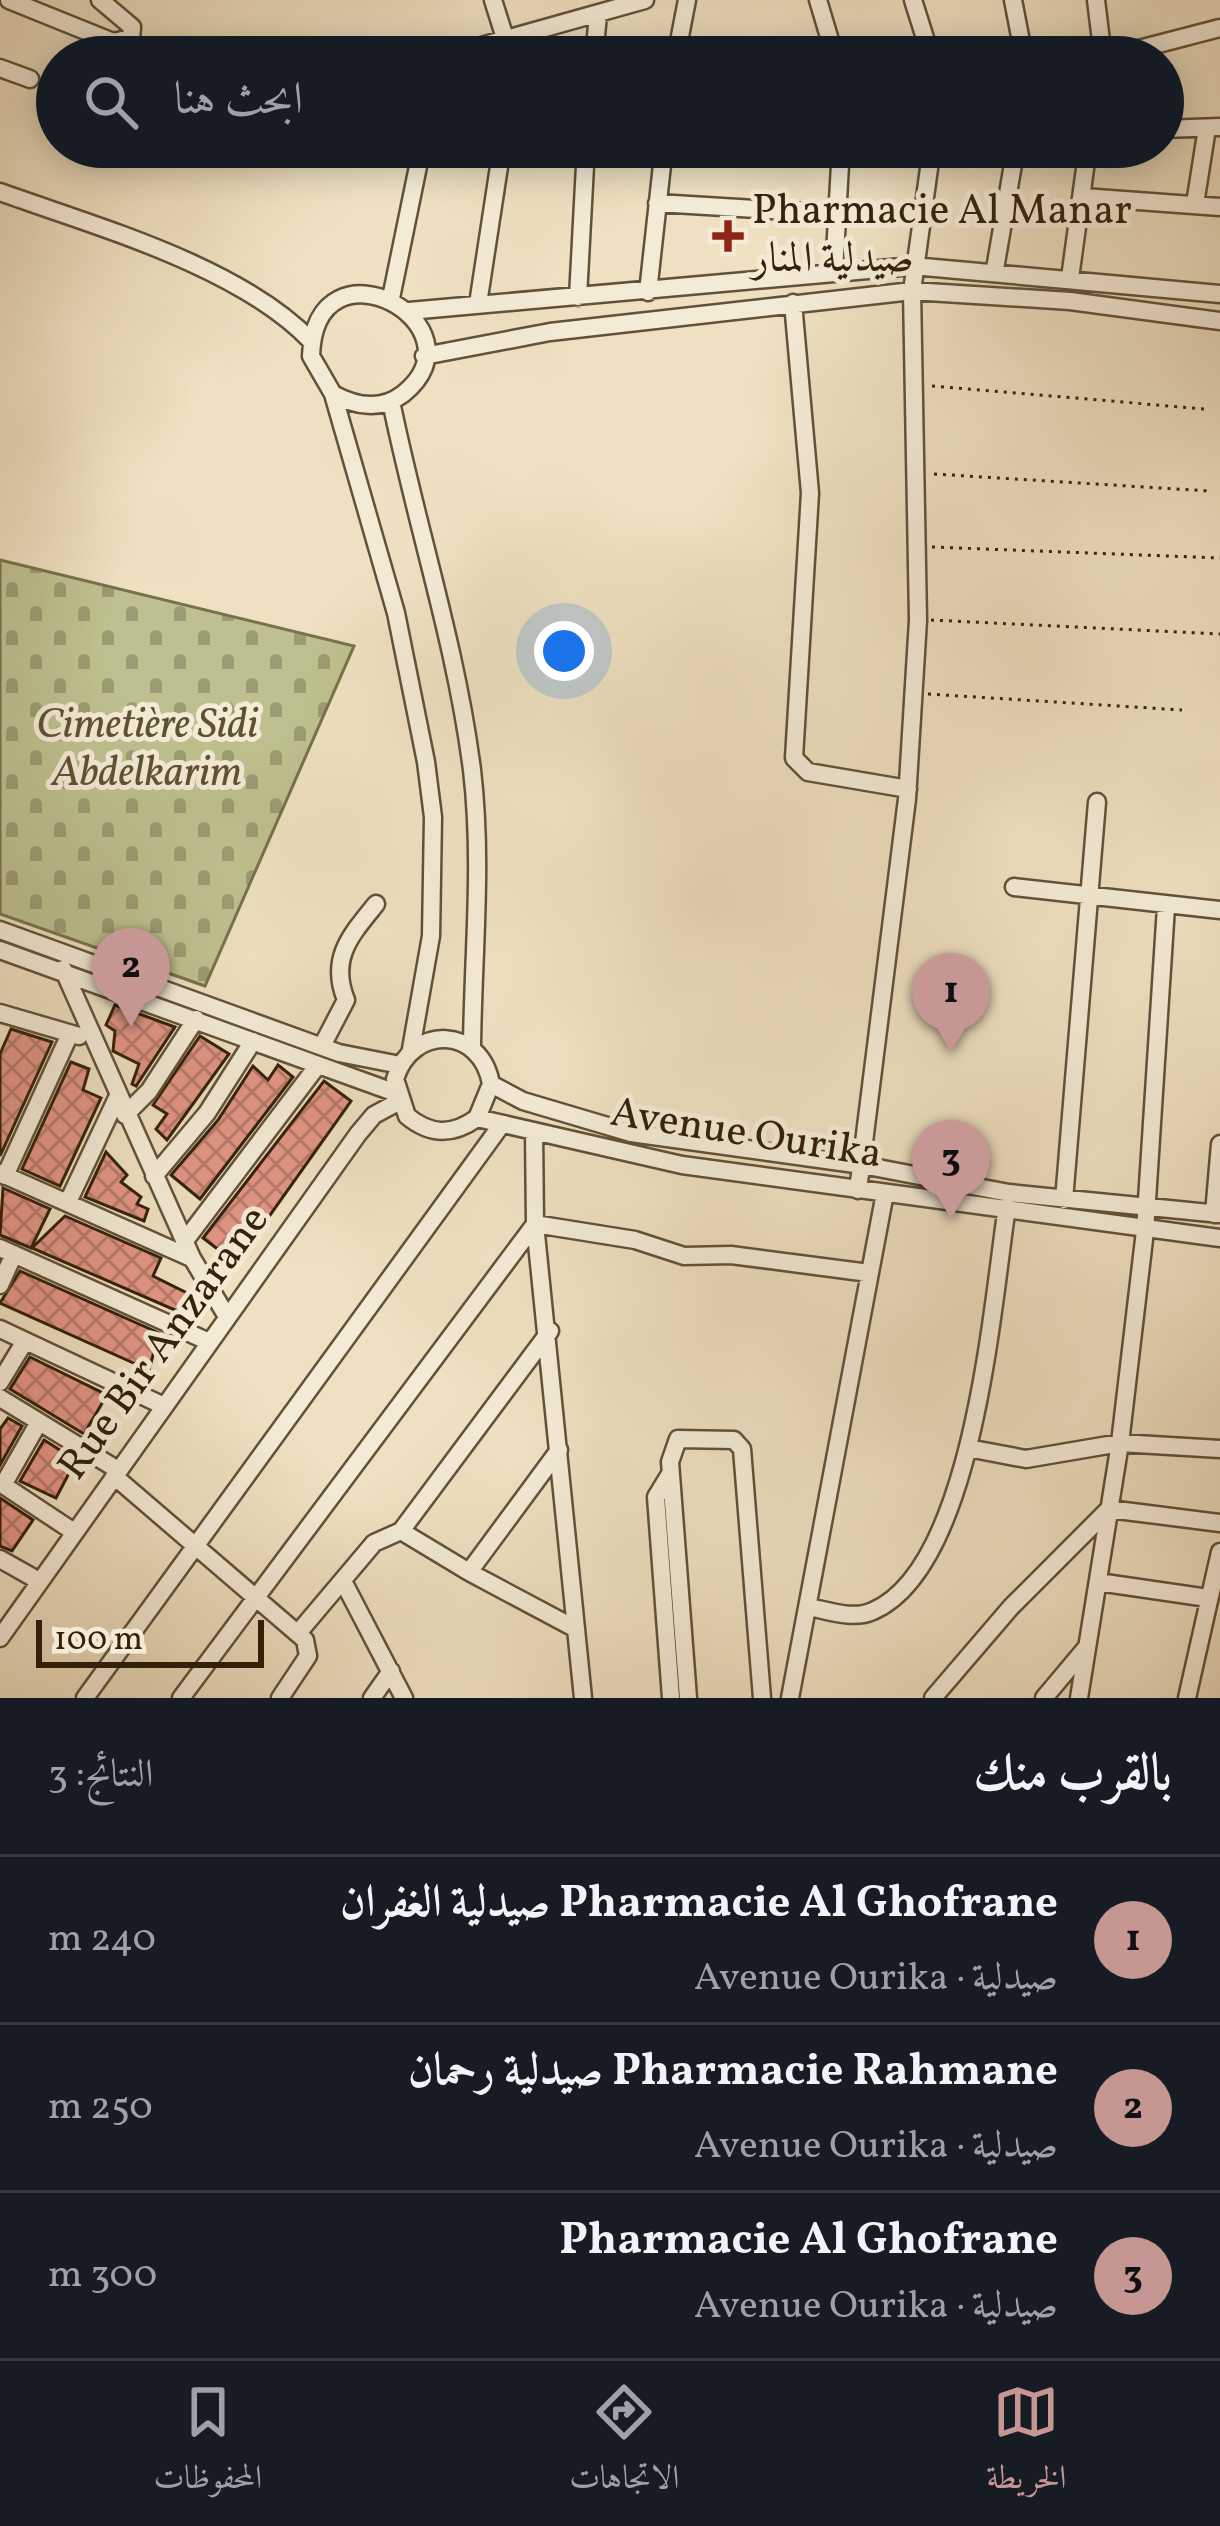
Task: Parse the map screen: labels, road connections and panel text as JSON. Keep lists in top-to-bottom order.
{
  "streets": {
    "street": ["Avenue Ourika", "Rue Bir Anzarane"]
  },
  "crossings": [
    ["Avenue Ourika", "Rue Bir Anzarane"]
  ],
  "parks": ["Cimetière Sidi Abdelkarim"],
  "places": {
    "health": ["Pharmacie Al Manar صيدلية المنار"]
  },
  "scale_bar": "100 m",
  "page": {
    "search": "ابحث هنا",
    "pins": ["2", "1", "3"],
    "scale": "100 m",
    "heading": ["بالقرب منك", "النتائج: 3"],
    "list": [
      {
        "mark": "1",
        "name": "Pharmacie Al Ghofrane صيدلية الغفران",
        "note": "صيدلية · Avenue Ourika",
        "value": "240 m"
      },
      {
        "mark": "2",
        "name": "Pharmacie Rahmane صيدلية رحمان",
        "note": "صيدلية · Avenue Ourika",
        "value": "250 m"
      },
      {
        "mark": "3",
        "name": "Pharmacie Al Ghofrane",
        "note": "صيدلية · Avenue Ourika",
        "value": "300 m"
      }
    ],
    "nav": ["الخريطة", "الاتجاهات", "المحفوظات"]
  }
}
